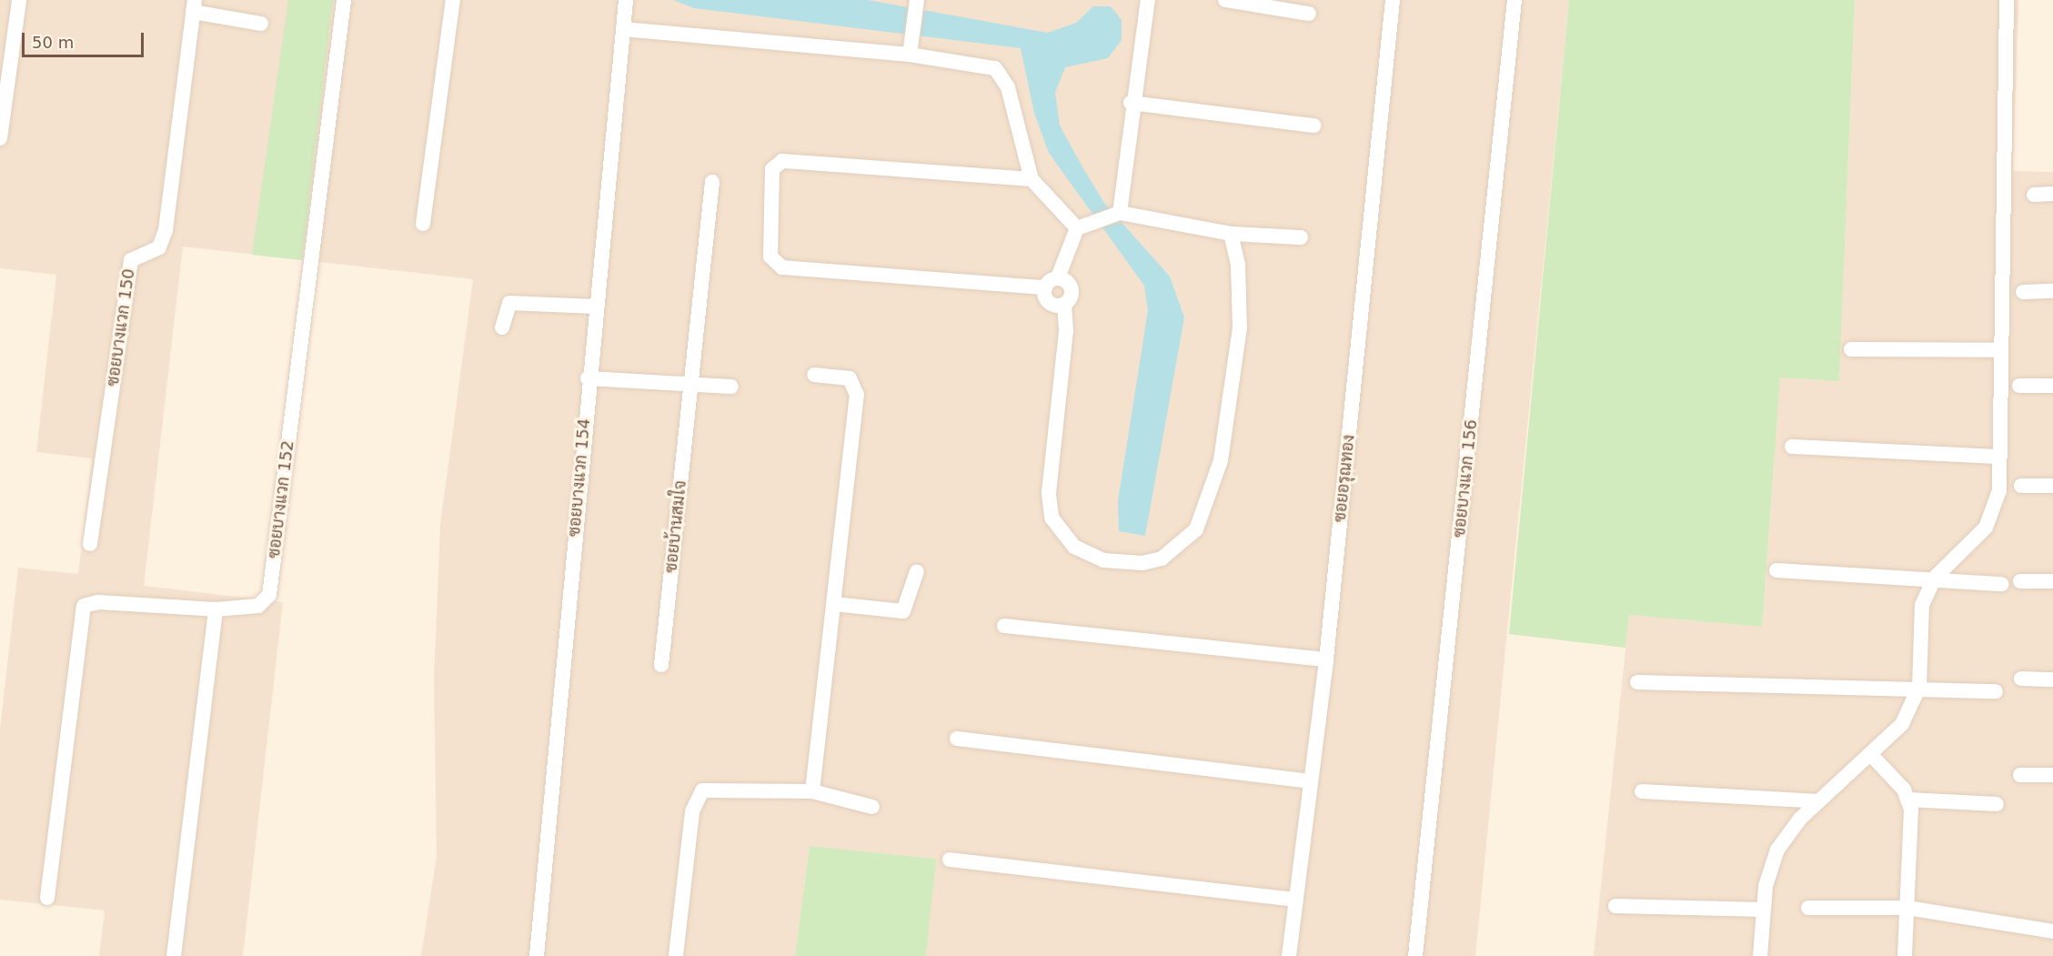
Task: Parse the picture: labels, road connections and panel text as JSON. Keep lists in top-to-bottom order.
{
  "streets": {
    "street": [
      "ซอยบางแวก 150",
      "ซอยบางแวก 154",
      "ซอยอรุณทอง",
      "ซอยบางแวก 156",
      "ซอยบางแวก 152",
      "ซอยบ้านสมใจ"
    ]
  },
  "scale_bar": "50 m"
}
